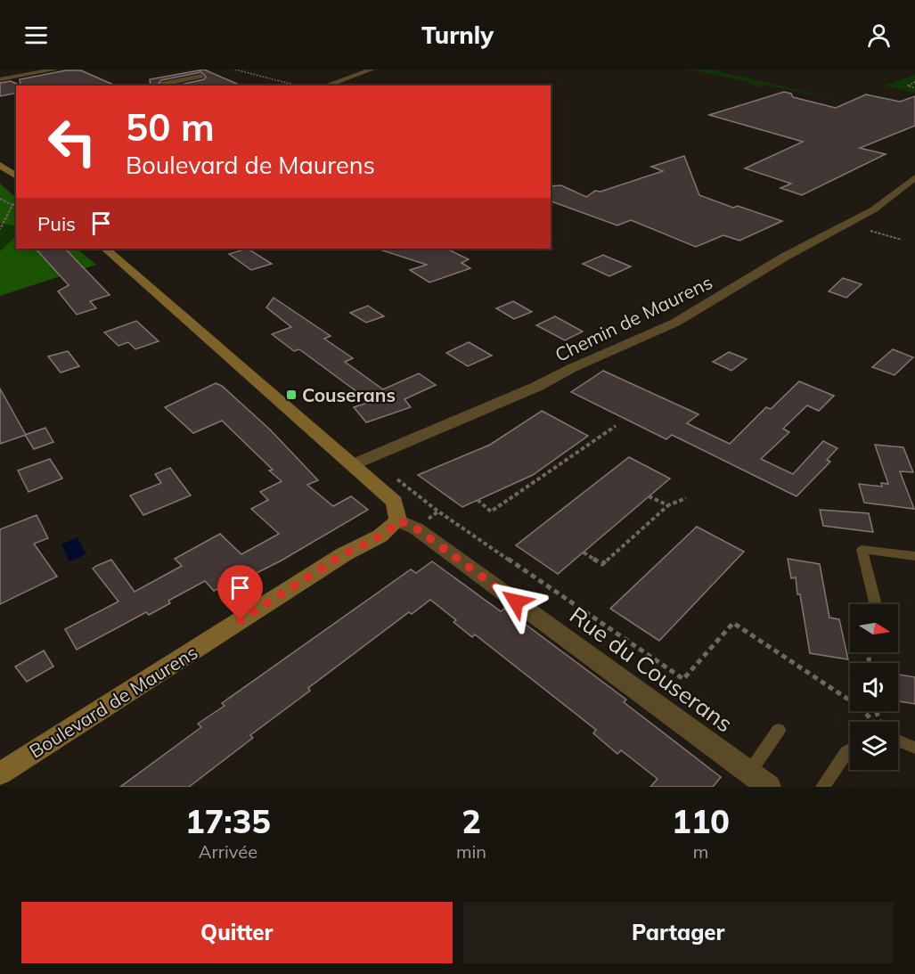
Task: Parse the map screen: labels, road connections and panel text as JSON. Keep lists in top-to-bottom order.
{
  "streets": {
    "street": ["Chemin de Maurens", "Rue du Couserans", "Boulevard de Maurens"]
  },
  "crossings": [
    ["Rue du Couserans", "Boulevard de Maurens"]
  ],
  "places": {
    "transit": ["Couserans"]
  },
  "north": "right",
  "page": {
    "header": "Turnly",
    "turn": ["50 m", "Boulevard de Maurens"],
    "then": "Puis",
    "eta": [
      "17:35",
      "Arrivée",
      "2",
      "min",
      "110",
      "m"
    ],
    "buttons": ["Quitter", "Partager"]
  }
}
